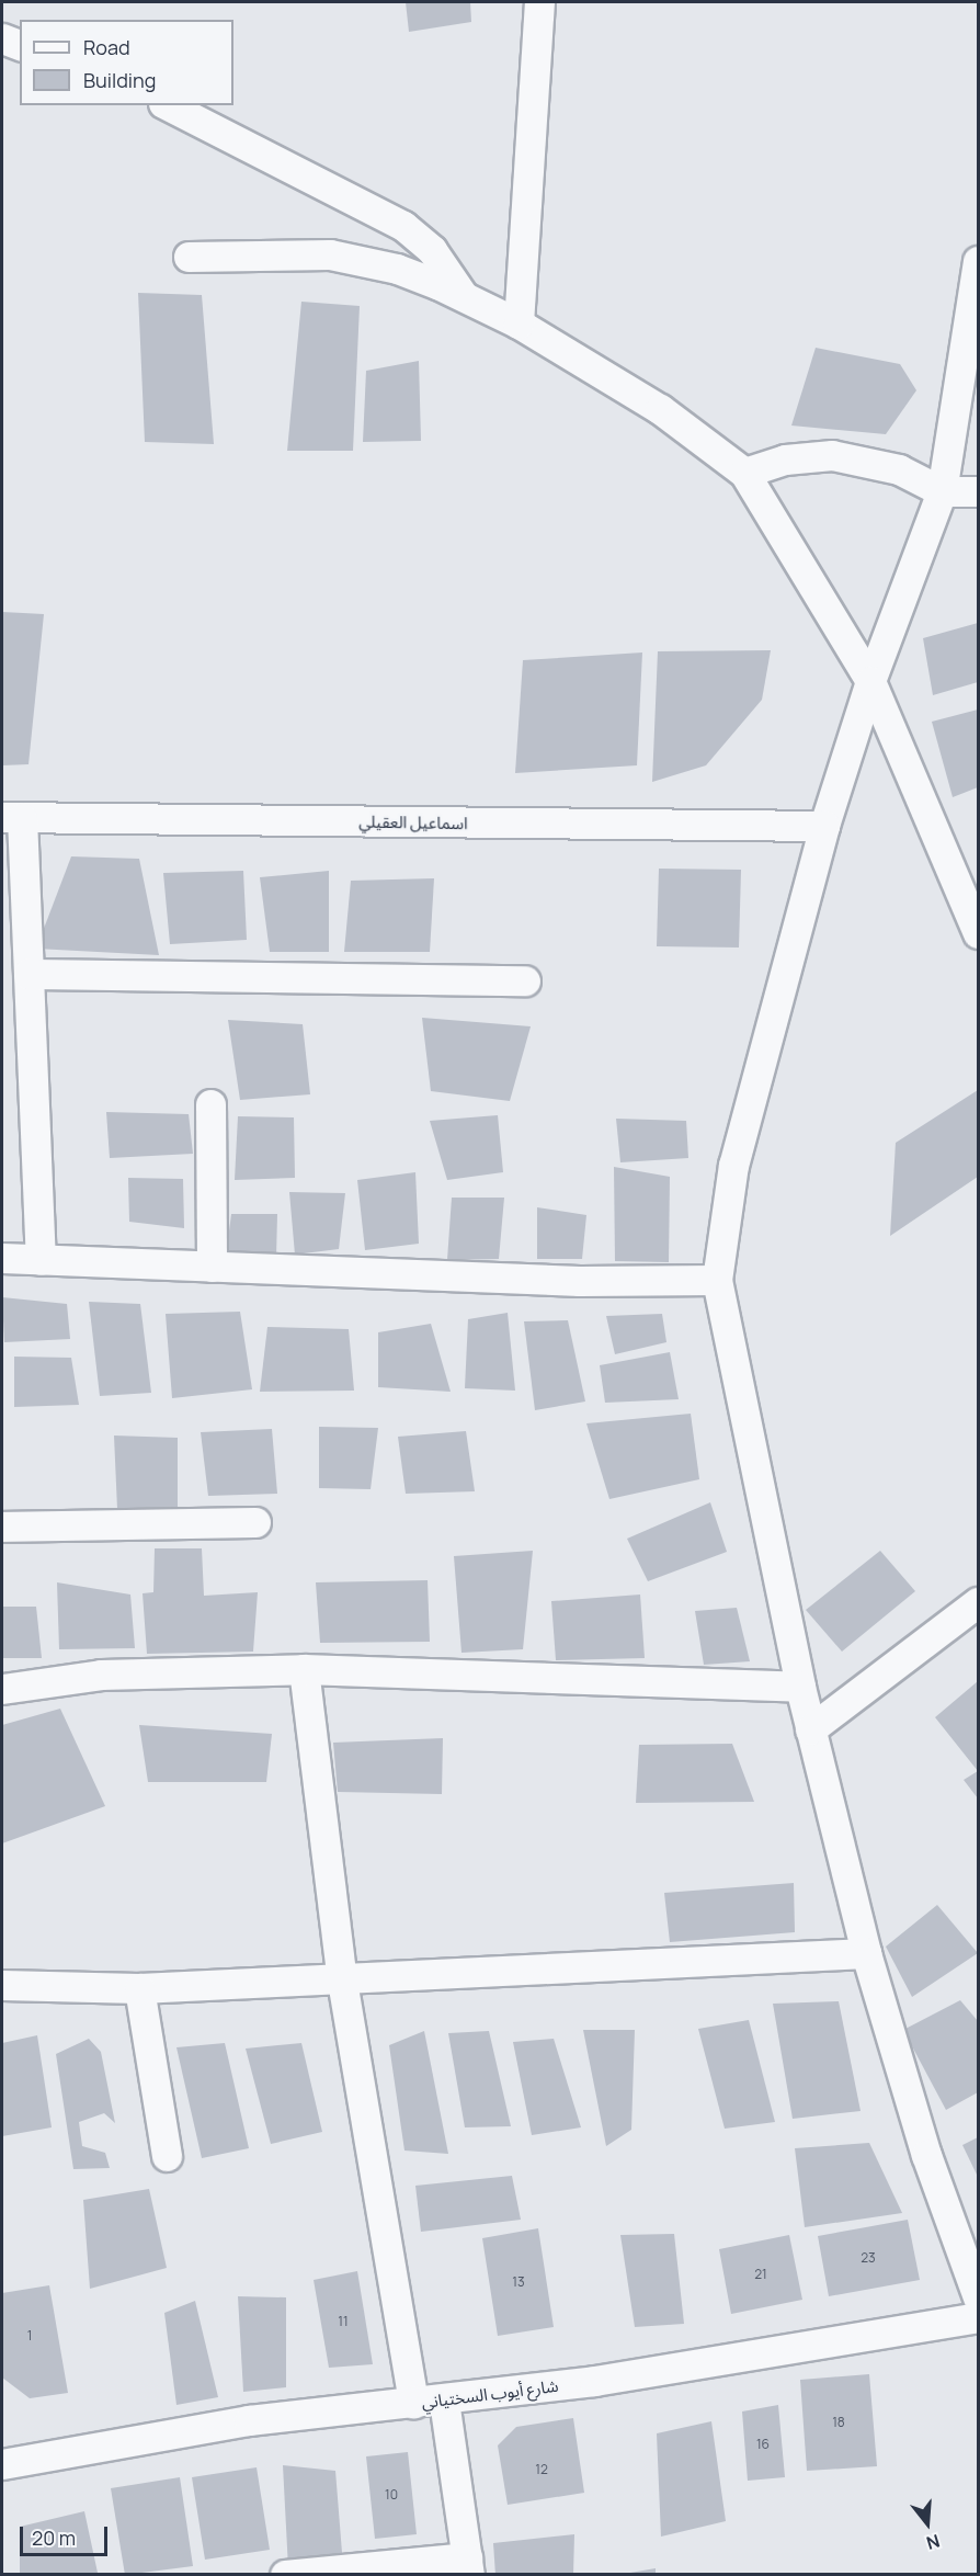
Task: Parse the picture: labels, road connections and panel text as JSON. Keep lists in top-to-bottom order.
{
  "streets": {
    "street": ["اسماعيل العقيلي", "شارع أيوب السختياني"]
  },
  "house_numbers": [
    "23",
    "21",
    "13",
    "11",
    "1",
    "18",
    "16",
    "12",
    "10"
  ],
  "legend": ["Road", "Building"],
  "scale_bar": "20 m",
  "north": "bottom"
}
